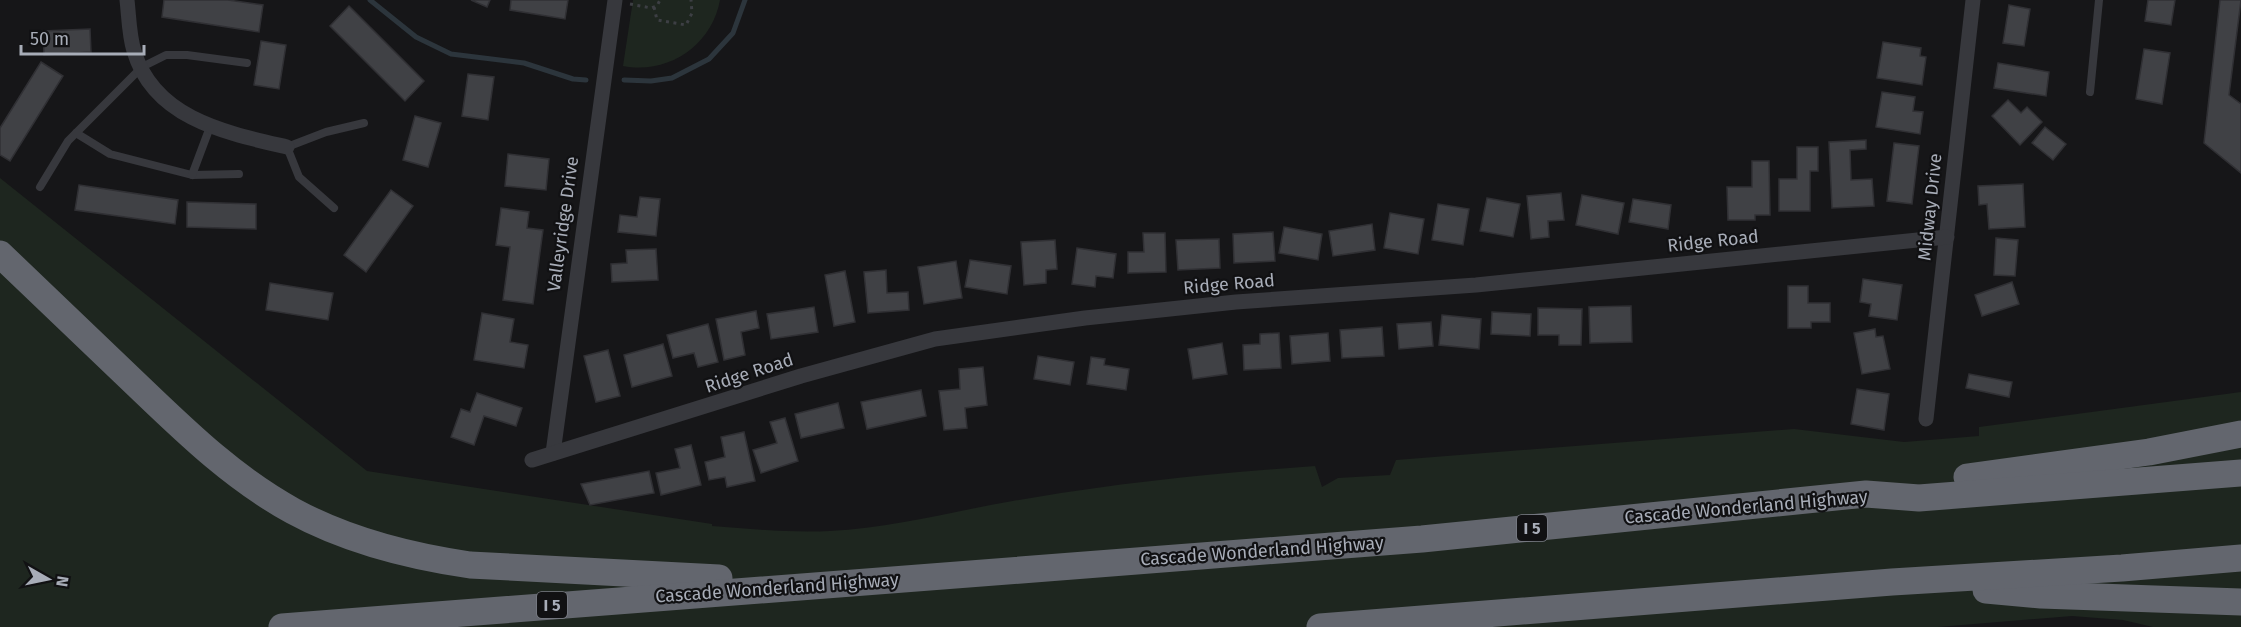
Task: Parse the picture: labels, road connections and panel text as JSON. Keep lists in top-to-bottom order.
{
  "streets": {
    "highway": ["Cascade Wonderland Highway", "I 5"],
    "street": ["Midway Drive", "Valleyridge Drive", "Ridge Road"]
  },
  "crossings": [
    ["Midway Drive", "Ridge Road"],
    ["Valleyridge Drive", "Ridge Road"]
  ],
  "scale_bar": "50 m",
  "north": "right"
}
